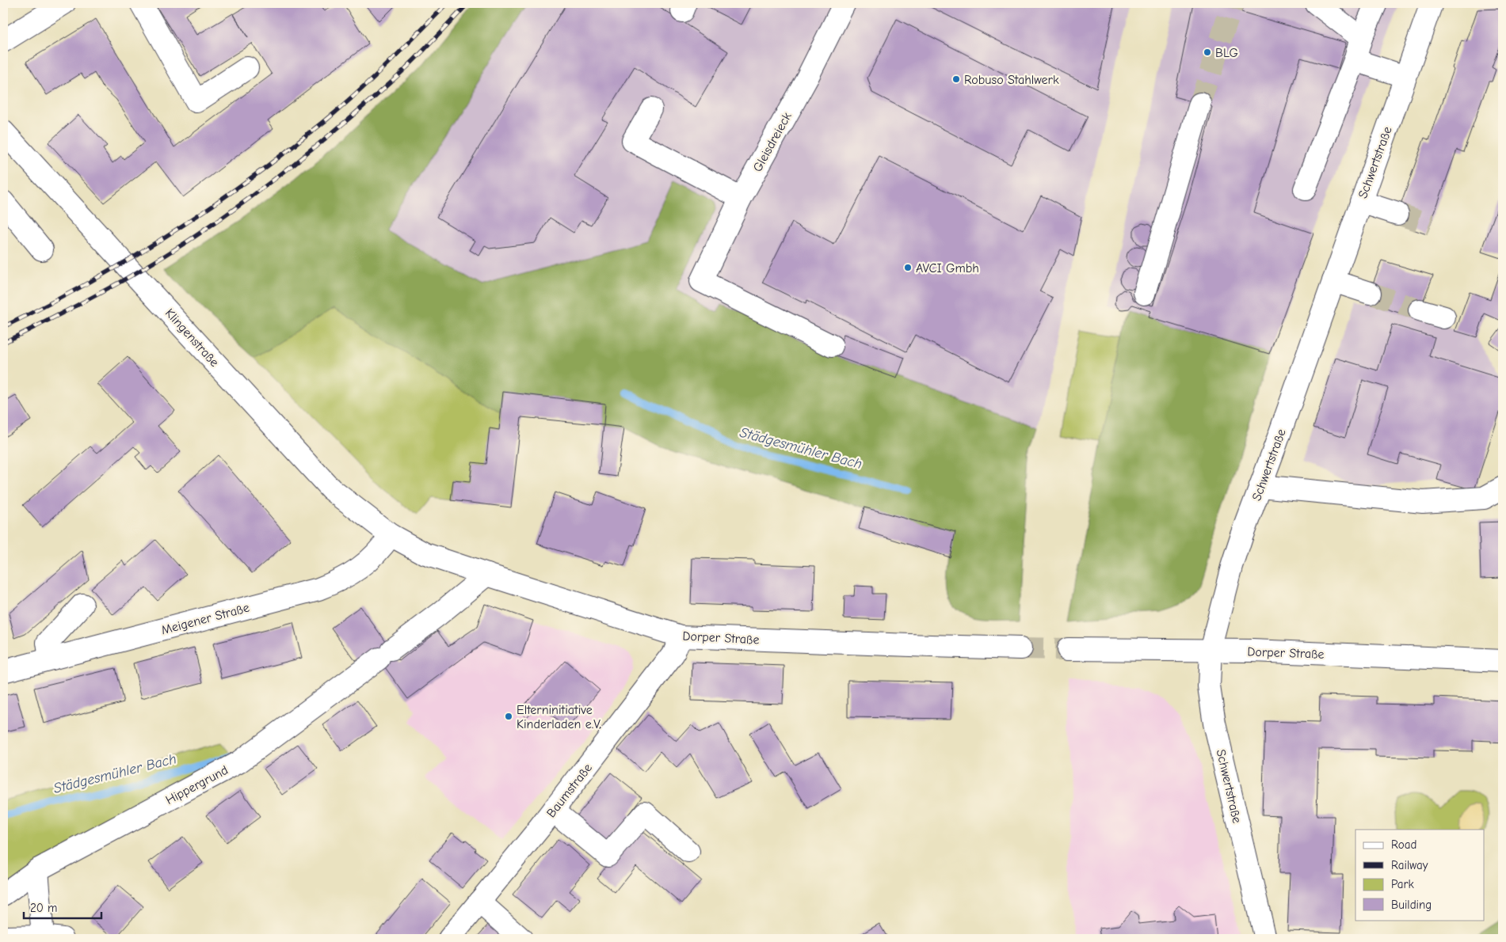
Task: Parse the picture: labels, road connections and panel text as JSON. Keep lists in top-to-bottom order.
{
  "streets": {
    "street": [
      "Gleisdreieck",
      "Schwertstraße",
      "Klingenstraße",
      "Meigener Straße",
      "Dorper Straße",
      "Hippergrund",
      "Baumstraße"
    ]
  },
  "crossings": [
    ["Schwertstraße", "Dorper Straße"],
    ["Klingenstraße", "Meigener Straße"],
    ["Klingenstraße", "Dorper Straße"],
    ["Meigener Straße", "Dorper Straße"],
    ["Dorper Straße", "Hippergrund"],
    ["Dorper Straße", "Baumstraße"]
  ],
  "water": ["Städgesmühler Bach"],
  "places": [
    "BLG",
    "Robuso Stahlwerk",
    "AVCI Gmbh",
    "Elterninitiative Kinderladen e.V."
  ],
  "legend": [
    "Road",
    "Railway",
    "Park",
    "Building"
  ],
  "scale_bar": "20 m"
}
